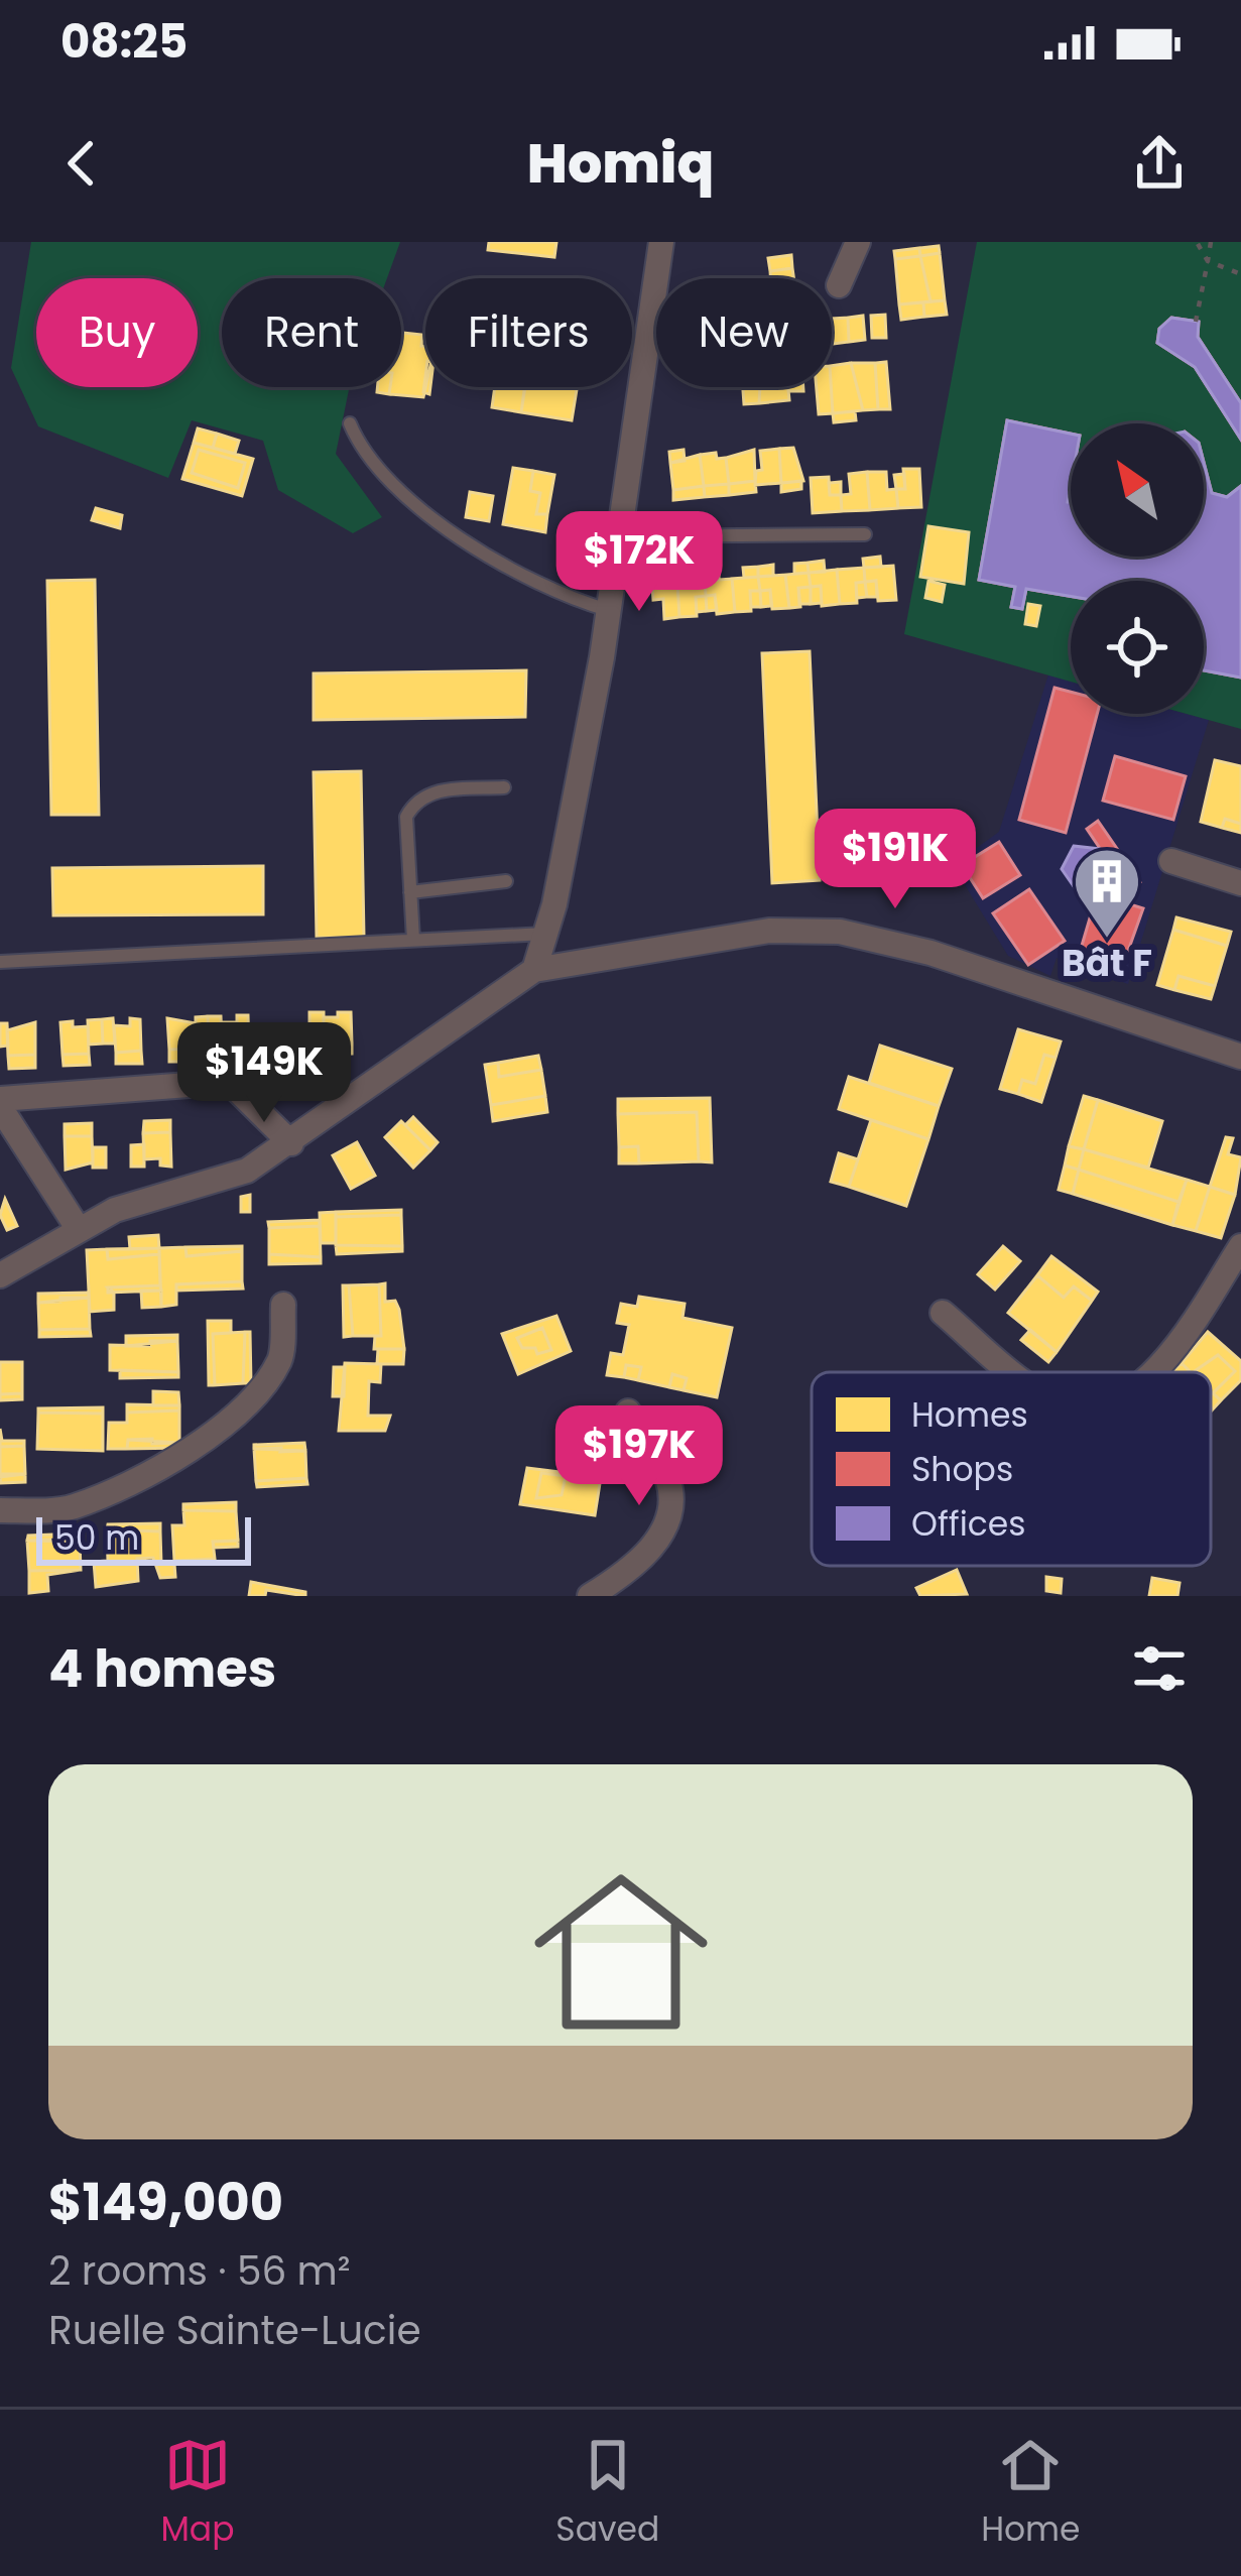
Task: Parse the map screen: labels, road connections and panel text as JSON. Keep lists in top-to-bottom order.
{
  "places": {
    "building": ["Bât F"]
  },
  "legend": ["Homes", "Shops", "Offices"],
  "scale_bar": "50 m",
  "north": "top left",
  "page": {
    "status": "08:25",
    "header": "Homiq",
    "chip": [
      "Buy",
      "Rent",
      "Filters",
      "New"
    ],
    "price": [
      "$172K",
      "$191K",
      "$149K",
      "$197K"
    ],
    "scale": "50 m",
    "heading": "4 homes",
    "list": [
      {
        "name": "$149,000",
        "note": "2 rooms · 56 m² · Ruelle Sainte-Lucie"
      }
    ],
    "tabs": ["Map", "Saved", "Home"]
  }
}
